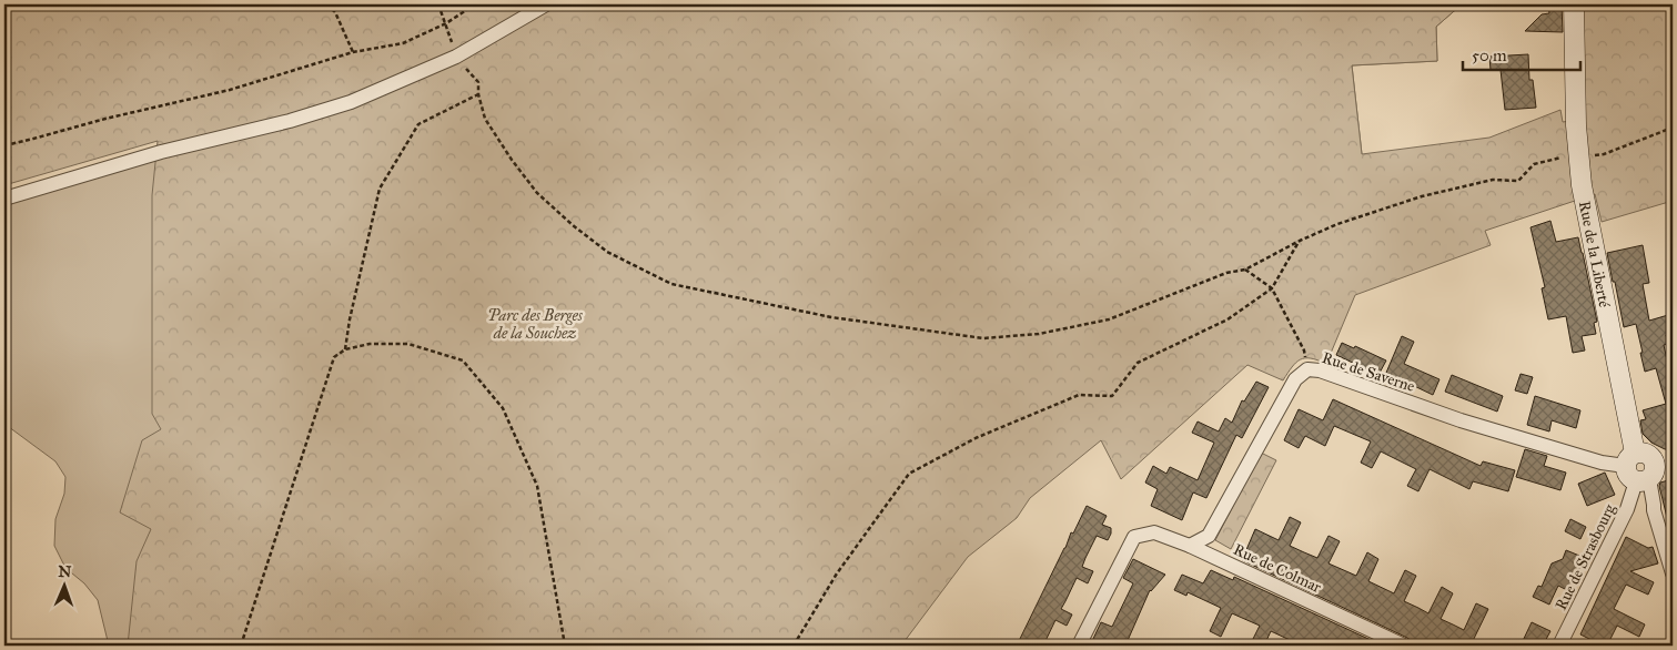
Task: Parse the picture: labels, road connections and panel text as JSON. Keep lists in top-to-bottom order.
{
  "streets": {
    "street": [
      "Rue de la Liberté",
      "Rue de Saverne",
      "Rue de Strasbourg",
      "Rue de Colmar"
    ]
  },
  "crossings": [
    ["Rue de la Liberté", "Rue de Saverne"],
    ["Rue de la Liberté", "Rue de Strasbourg"],
    ["Rue de Saverne", "Rue de Strasbourg"],
    ["Rue de Saverne", "Rue de Colmar"]
  ],
  "parks": ["Parc des Berges de la Souchez"],
  "scale_bar": "50 m",
  "north": "top"
}
